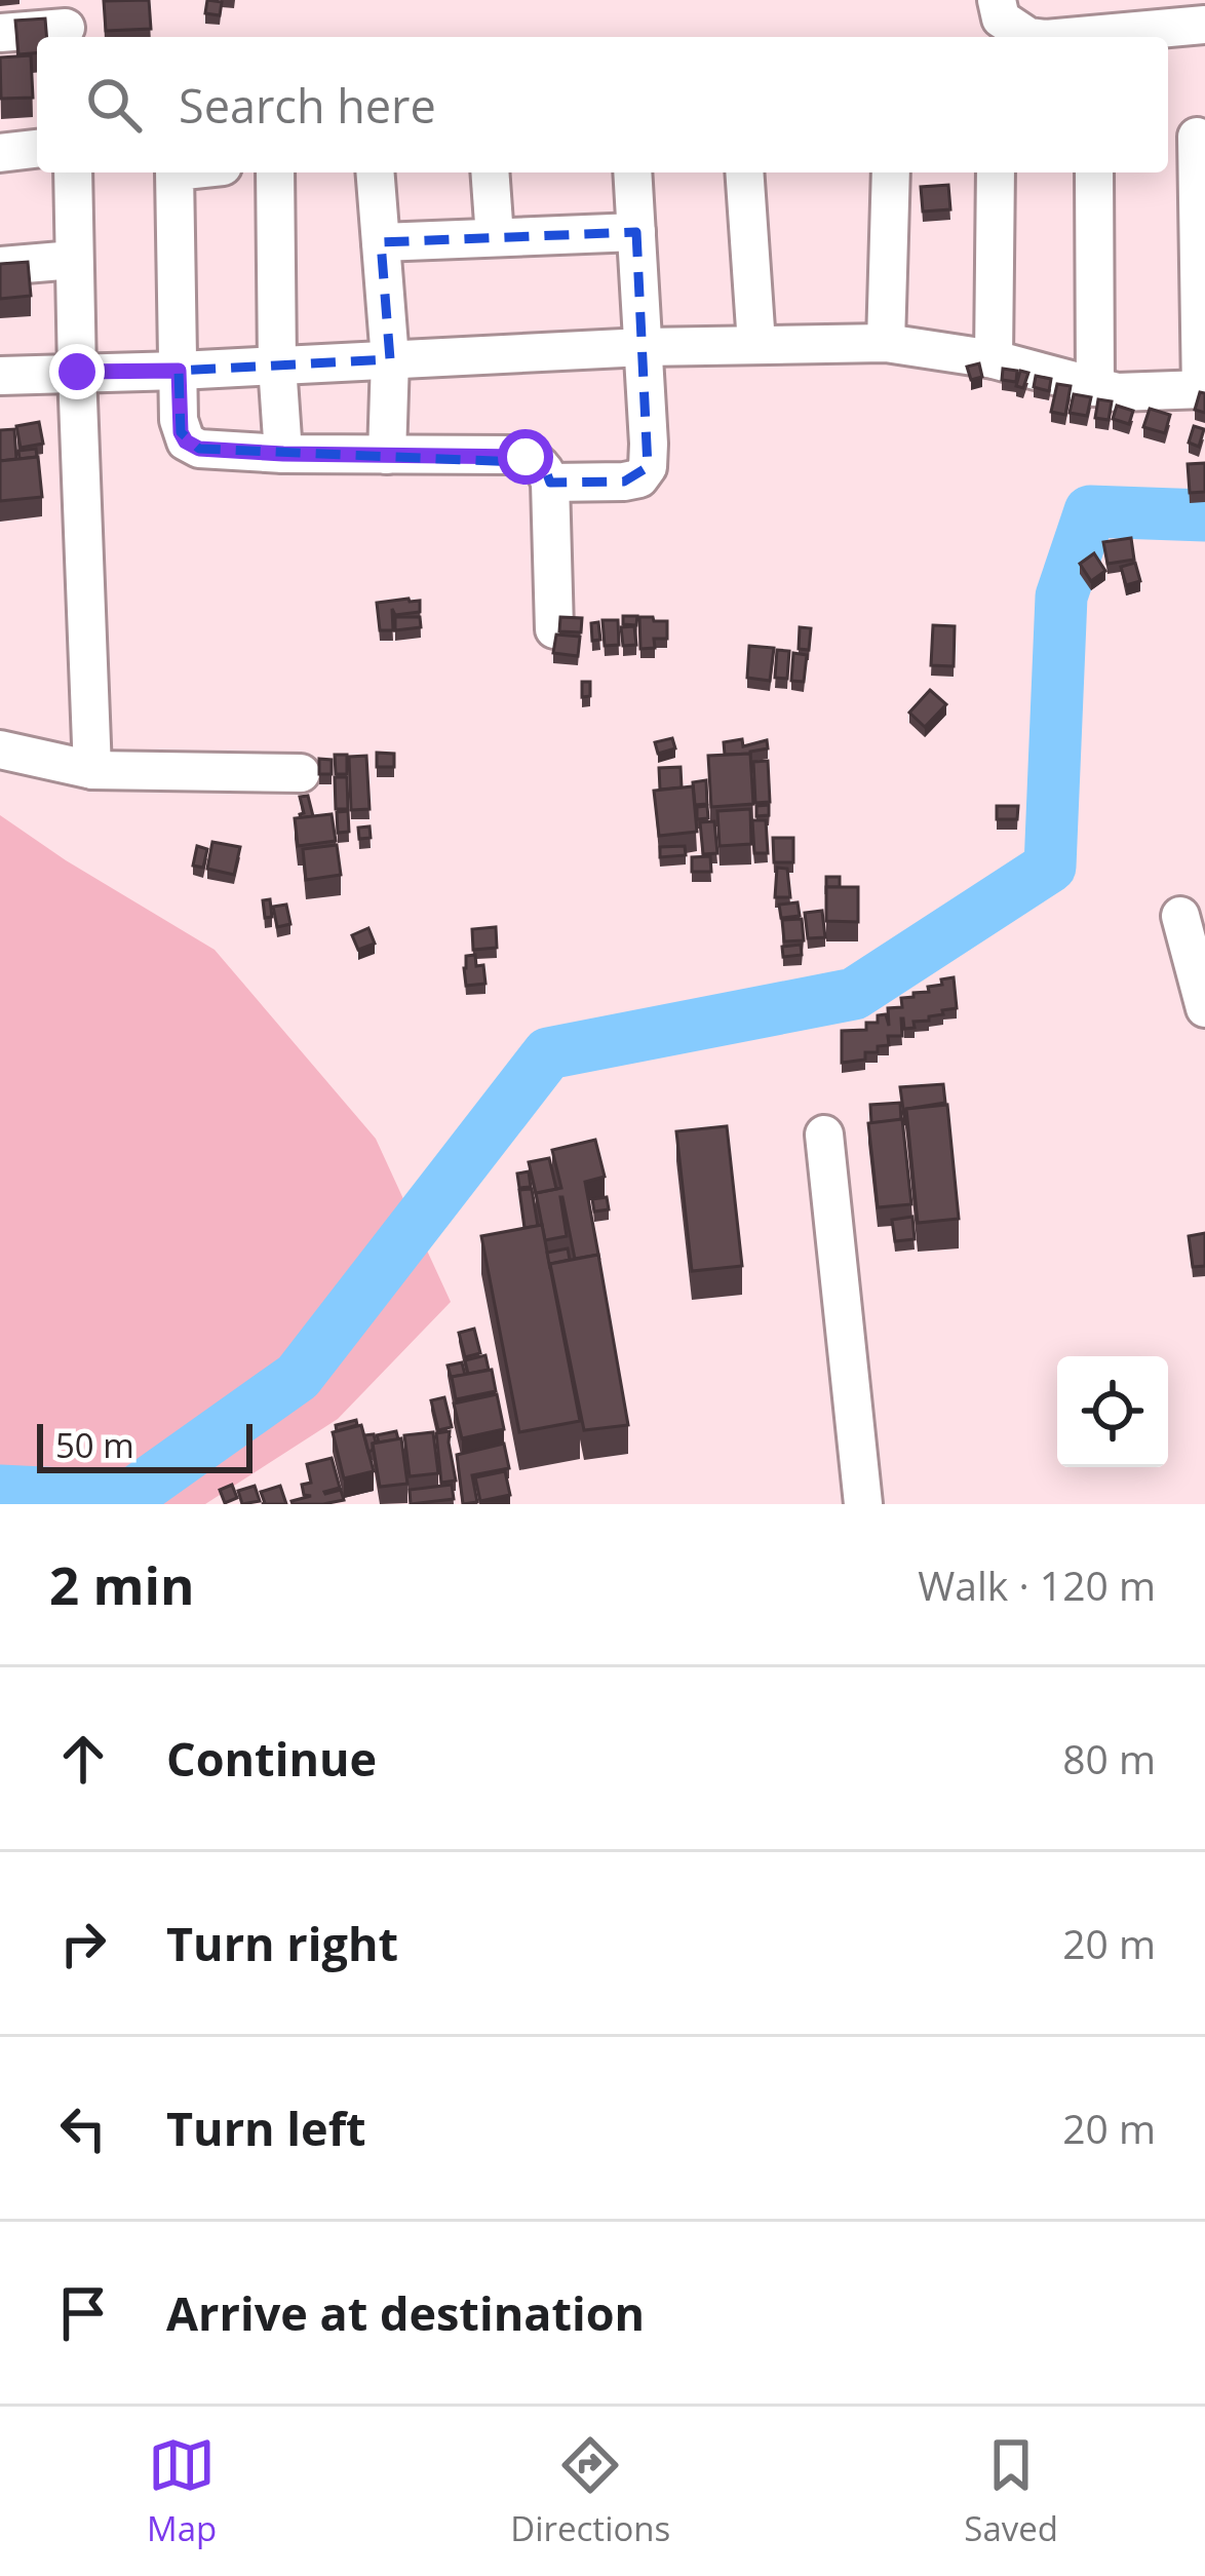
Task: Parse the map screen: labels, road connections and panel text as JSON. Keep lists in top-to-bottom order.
{
  "scale_bar": "50 m",
  "page": {
    "search": "Search here",
    "scale": "50 m",
    "heading": ["2 min", "Walk · 120 m"],
    "list": [
      ["Continue", "80 m"],
      ["Turn right", "20 m"],
      ["Turn left", "20 m"],
      "Arrive at destination"
    ],
    "nav": ["Map", "Directions", "Saved"]
  }
}
